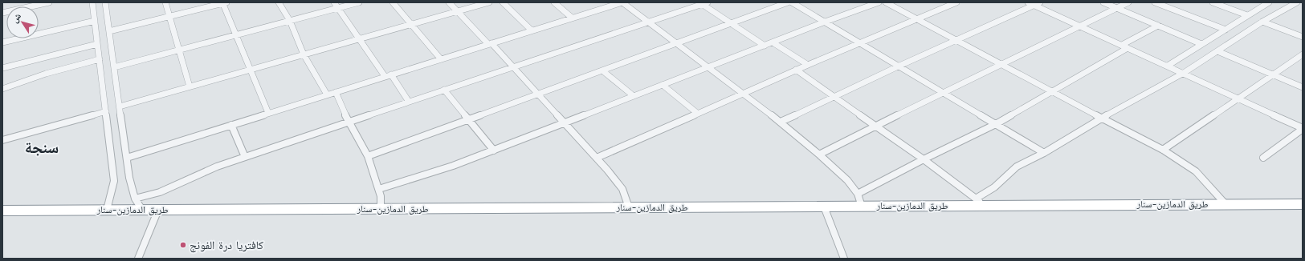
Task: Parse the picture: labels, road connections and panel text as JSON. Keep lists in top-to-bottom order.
{
  "streets": {
    "highway": ["طريق الدمازين-سنار"]
  },
  "districts": ["سنجة"],
  "places": ["كافتريا درة الفونج"],
  "north": "top left"
}
